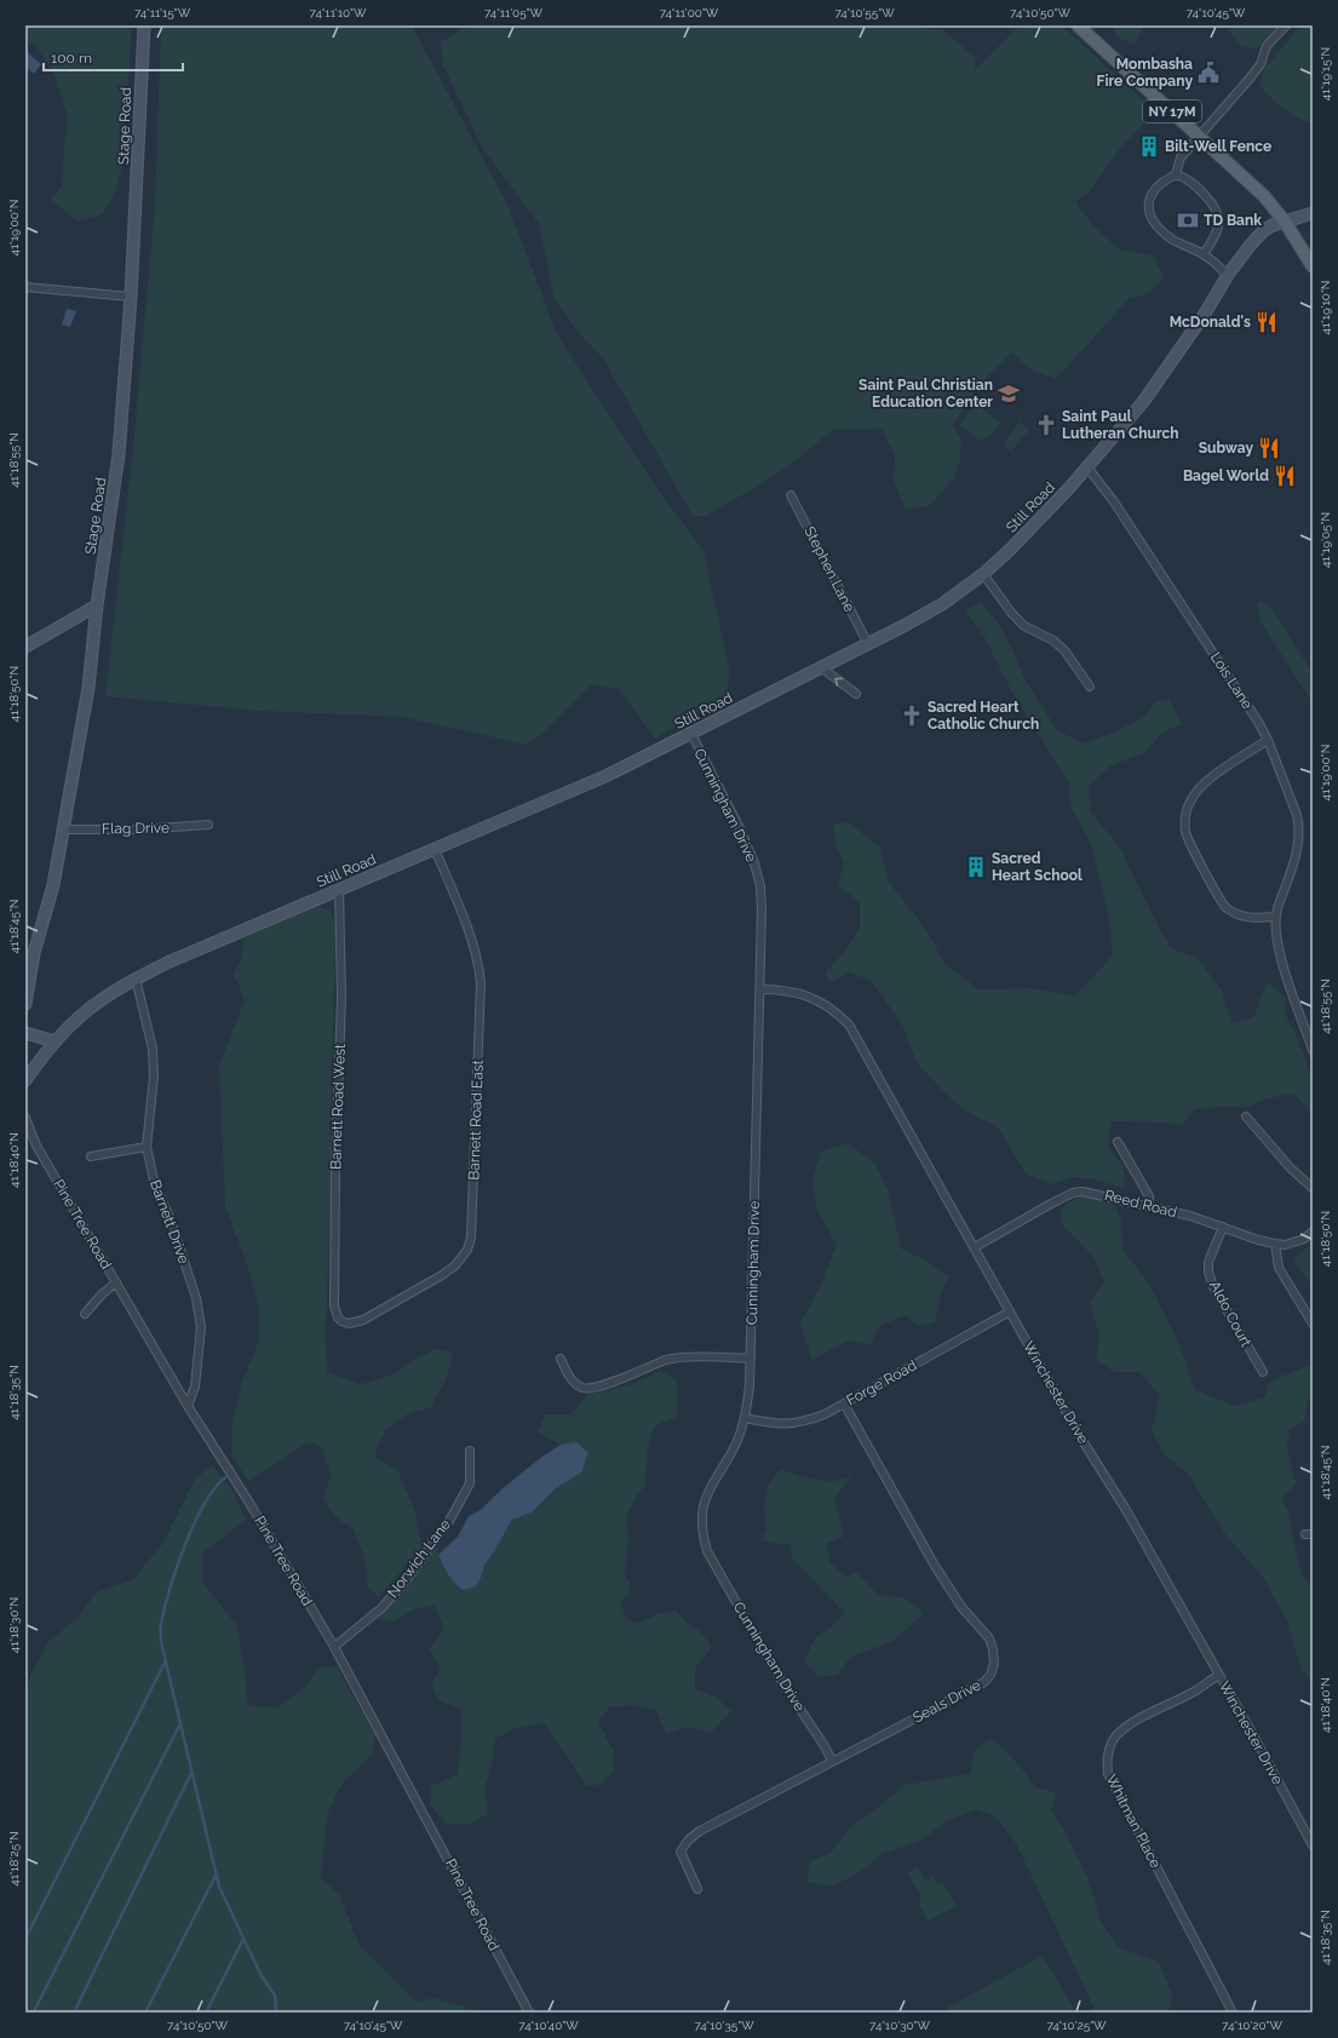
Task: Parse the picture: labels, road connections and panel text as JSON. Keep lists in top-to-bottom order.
{
  "streets": {
    "main road": ["NY 17M", "Stage Road", "Still Road"],
    "street": [
      "Stephen Lane",
      "Lois Lane",
      "Cunningham Drive",
      "Flag Drive",
      "Barnett Road West",
      "Barnett Road East",
      "Reed Road",
      "Barnett Drive",
      "Pine Tree Road",
      "Aldo Court",
      "Forge Road",
      "Winchester Drive",
      "Norwich Lane",
      "Seals Drive",
      "Whitman Place"
    ]
  },
  "crossings": [
    ["NY 17M", "Still Road"],
    ["Stage Road", "Flag Drive"],
    ["Still Road", "Stephen Lane"],
    ["Still Road", "Lois Lane"],
    ["Still Road", "Cunningham Drive"],
    ["Still Road", "Barnett Road West"],
    ["Still Road", "Barnett Road East"],
    ["Still Road", "Barnett Drive"],
    ["Cunningham Drive", "Forge Road"],
    ["Cunningham Drive", "Winchester Drive"],
    ["Cunningham Drive", "Seals Drive"],
    ["Barnett Road West", "Barnett Road East"],
    ["Reed Road", "Aldo Court"],
    ["Reed Road", "Winchester Drive"],
    ["Barnett Drive", "Pine Tree Road"],
    ["Pine Tree Road", "Norwich Lane"],
    ["Forge Road", "Winchester Drive"],
    ["Forge Road", "Seals Drive"],
    ["Winchester Drive", "Whitman Place"]
  ],
  "places": {
    "public building": ["Mombasha Fire Company"],
    "building": ["Bilt-Well Fence", "Sacred Heart School"],
    "bank": ["TD Bank"],
    "restaurant": ["McDonald's", "Subway", "Bagel World"],
    "school or university": ["Saint Paul Christian Education Center"],
    "church": ["Saint Paul Lutheran Church", "Sacred Heart Catholic Church"]
  },
  "scale_bar": "100 m",
  "coordinates": [
    "74°11'15\"W",
    "74°11'10\"W",
    "74°11'05\"W",
    "74°11'00\"W",
    "74°10'55\"W",
    "74°10'50\"W",
    "74°10'45\"W",
    "41°19'15\"N",
    "41°19'00\"N",
    "41°19'10\"N",
    "41°18'55\"N",
    "41°19'05\"N",
    "41°18'50\"N",
    "41°18'45\"N",
    "41°18'40\"N",
    "41°18'35\"N",
    "41°18'30\"N",
    "41°18'25\"N",
    "74°10'40\"W",
    "74°10'35\"W",
    "74°10'30\"W",
    "74°10'25\"W",
    "74°10'20\"W"
  ]
}
